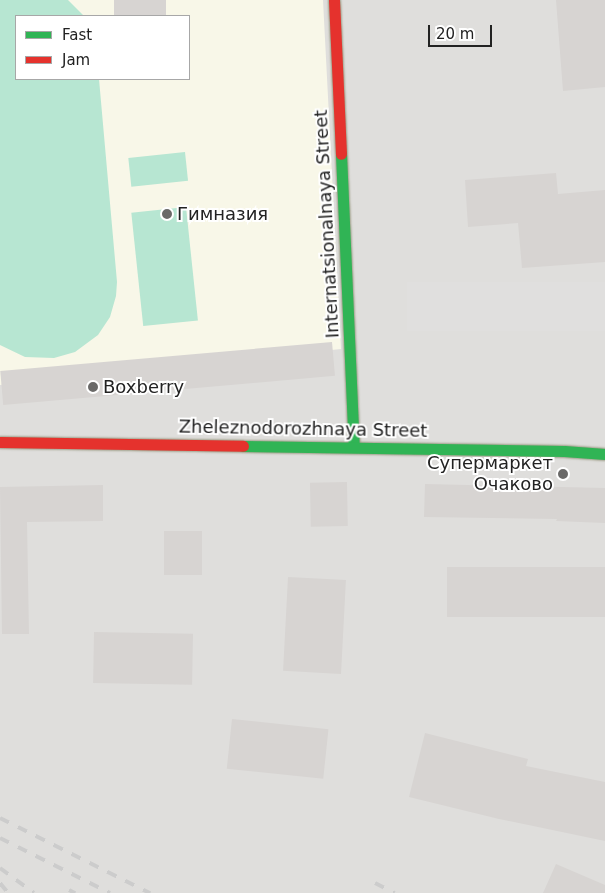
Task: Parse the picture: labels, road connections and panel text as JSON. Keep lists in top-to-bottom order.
{
  "streets": {
    "main road": ["Internatsionalnaya Street", "Zheleznodorozhnaya Street"]
  },
  "crossings": [
    ["Internatsionalnaya Street", "Zheleznodorozhnaya Street"]
  ],
  "places": ["Гимназия", "Boxberry", "Супермаркет Очаково"],
  "legend": ["Fast", "Jam"],
  "scale_bar": "20 m"
}
